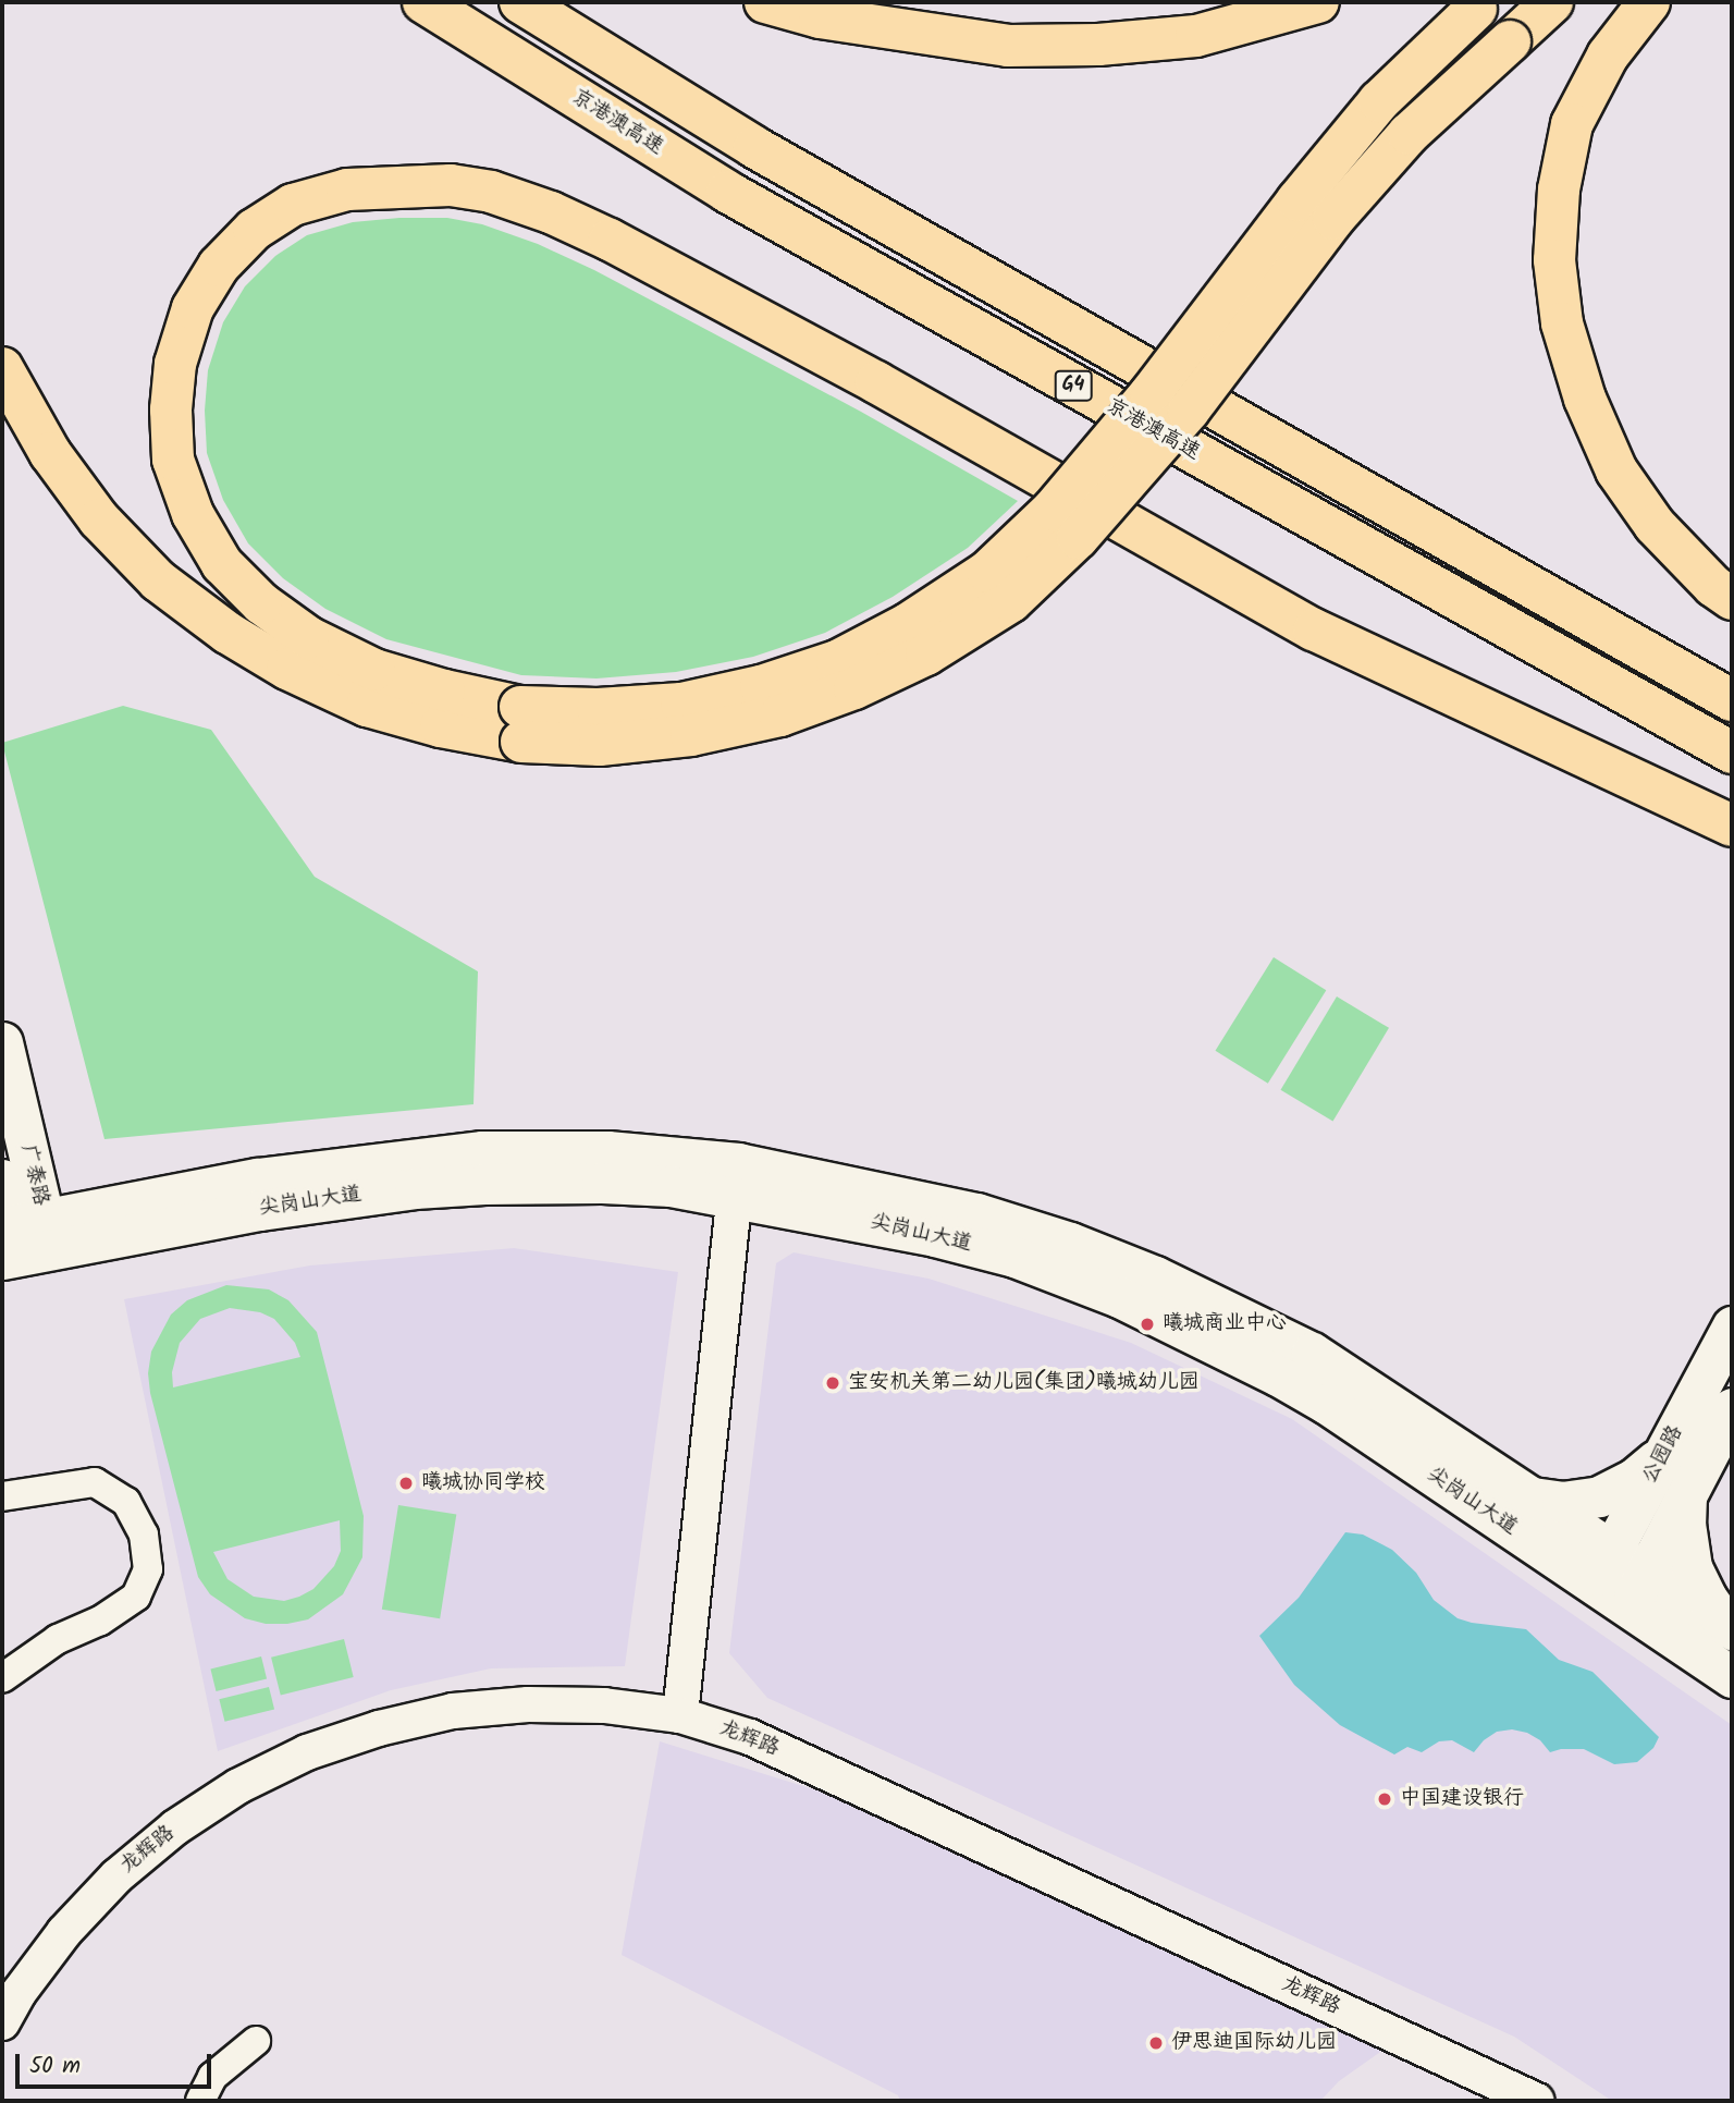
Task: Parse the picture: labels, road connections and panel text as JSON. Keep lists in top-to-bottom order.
{
  "streets": {
    "highway": ["京港澳高速", "G4"],
    "main road": ["广泰路", "尖岗山大道", "公园路"],
    "street": ["龙辉路"]
  },
  "crossings": [
    ["广泰路", "尖岗山大道"],
    ["尖岗山大道", "公园路"]
  ],
  "places": [
    "曦城商业中心",
    "宝安机关第二幼儿园(集团)曦城幼儿园",
    "曦城协同学校",
    "中国建设银行",
    "伊思迪国际幼儿园"
  ],
  "scale_bar": "50 m"
}
